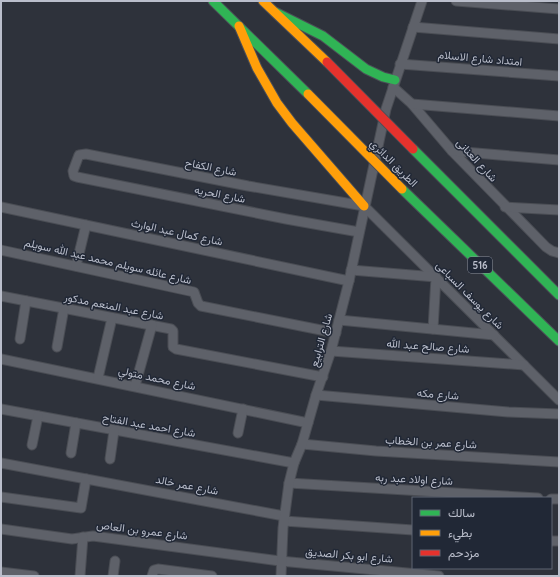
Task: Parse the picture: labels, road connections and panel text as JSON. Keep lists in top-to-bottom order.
{
  "streets": {
    "highway": ["الطريق الدائري", "516"],
    "street": [
      "امتداد شارع الاسلام",
      "شارع العنانى",
      "شارع الكفاح",
      "شارع الحريه",
      "شارع كمال عبد الوارث",
      "شارع عائله سويلم محمد عبد الله سويلم",
      "شارع يوسف السباعى",
      "شارع عبد المنعم مدكور",
      "شارع الترابيع",
      "شارع صالح عبد الله",
      "شارع محمد متولي",
      "شارع مكه",
      "شارع احمد عبد الفتاح",
      "شارع عمر بن الخطاب",
      "شارع اولاد عبد ربه",
      "شارع عمر خالد",
      "شارع عمرو بن العاص",
      "شارع ابو بكر الصديق"
    ]
  },
  "crossings": [
    ["امتداد شارع الاسلام", "شارع الترابيع"],
    ["شارع العنانى", "شارع الترابيع"],
    ["شارع الكفاح", "شارع الحريه"],
    ["شارع الكفاح", "شارع يوسف السباعى"],
    ["شارع الكفاح", "شارع الترابيع"],
    ["شارع الحريه", "شارع الترابيع"],
    ["شارع كمال عبد الوارث", "شارع الترابيع"],
    ["شارع عائله سويلم محمد عبد الله سويلم", "شارع الترابيع"],
    ["شارع يوسف السباعى", "شارع الترابيع"],
    ["شارع يوسف السباعى", "شارع صالح عبد الله"],
    ["شارع عبد المنعم مدكور", "شارع الترابيع"],
    ["شارع الترابيع", "شارع صالح عبد الله"],
    ["شارع الترابيع", "شارع محمد متولي"],
    ["شارع الترابيع", "شارع مكه"],
    ["شارع الترابيع", "شارع احمد عبد الفتاح"],
    ["شارع الترابيع", "شارع عمر بن الخطاب"],
    ["شارع الترابيع", "شارع اولاد عبد ربه"],
    ["شارع الترابيع", "شارع عمر خالد"],
    ["شارع الترابيع", "شارع عمرو بن العاص"],
    ["شارع الترابيع", "شارع ابو بكر الصديق"],
    ["شارع عمرو بن العاص", "شارع ابو بكر الصديق"]
  ],
  "legend": ["سالك", "بطيء", "مزدحم"]
}
